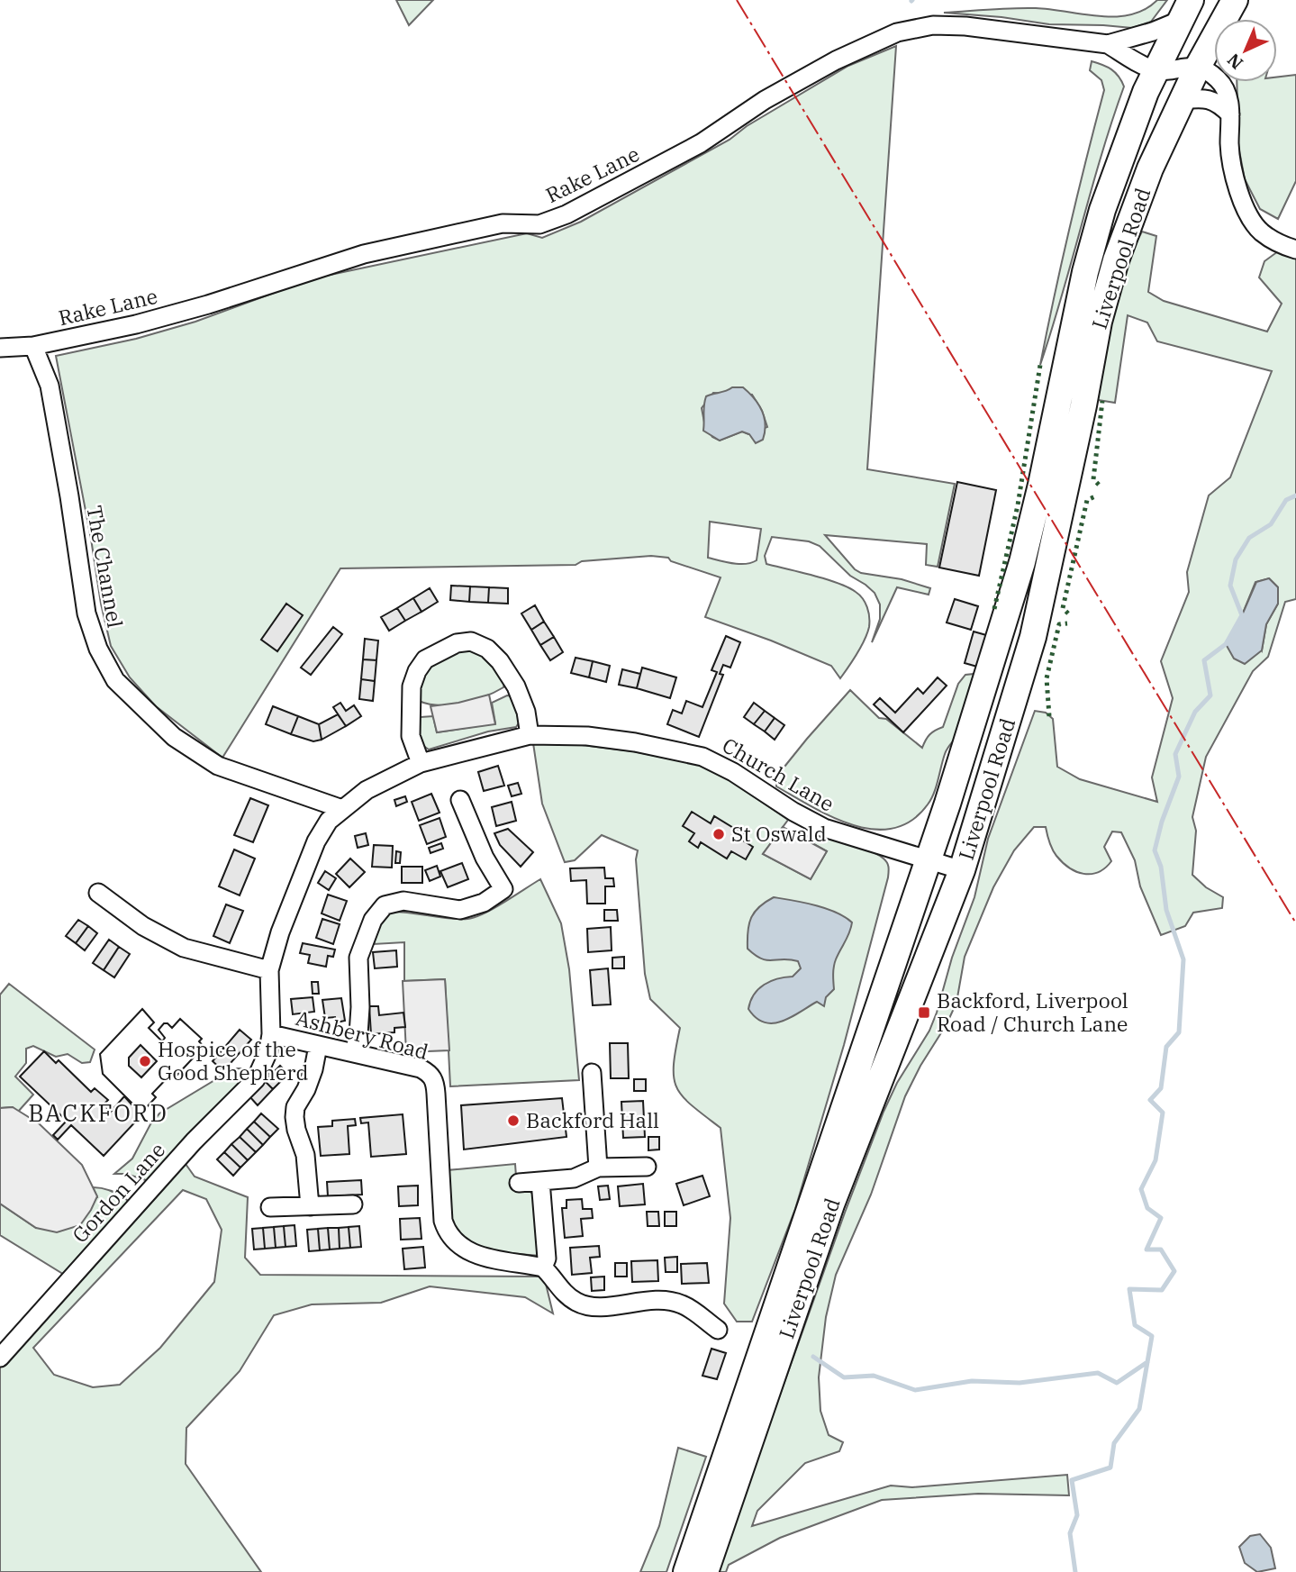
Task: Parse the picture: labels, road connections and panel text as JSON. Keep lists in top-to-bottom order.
{
  "streets": {
    "highway": ["Liverpool Road"],
    "street": [
      "Rake Lane",
      "The Channel",
      "Church Lane",
      "Ashbery Road",
      "Gordon Lane"
    ]
  },
  "crossings": [
    ["Rake Lane", "Liverpool Road"],
    ["Rake Lane", "The Channel"],
    ["Liverpool Road", "Church Lane"],
    ["The Channel", "Church Lane"],
    ["The Channel", "Gordon Lane"],
    ["Church Lane", "Gordon Lane"],
    ["Ashbery Road", "Gordon Lane"]
  ],
  "districts": ["BACKFORD"],
  "places": {
    "other": ["St Oswald", "Hospice of the Good Shepherd", "Backford Hall"],
    "transit": ["Backford, Liverpool Road / Church Lane"]
  },
  "north": "bottom left"
}
